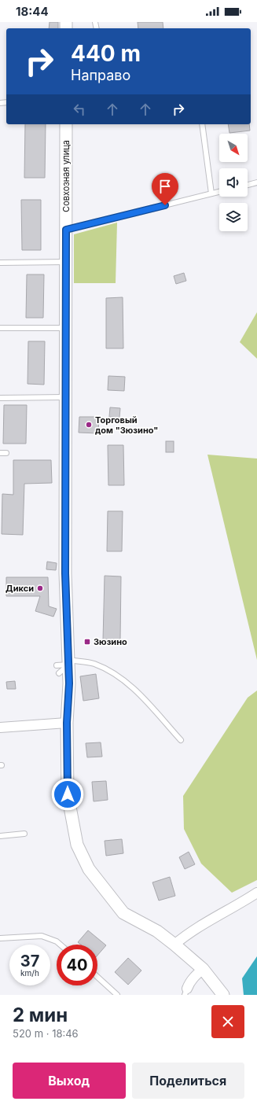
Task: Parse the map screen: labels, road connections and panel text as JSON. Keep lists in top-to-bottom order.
{
  "streets": {
    "street": ["Совхозная улица"]
  },
  "places": {
    "other": ["Торговый дом \"Зюзино\"", "Дикси"],
    "transit": ["Зюзино"]
  },
  "north": "bottom right",
  "page": {
    "status": "18:44",
    "turn": ["440 m", "Направо"],
    "speed": "37 km/h",
    "limit": "40",
    "heading": ["2 мин", "520 m · 18:46"],
    "buttons": ["Выход", "Поделиться"]
  }
}
